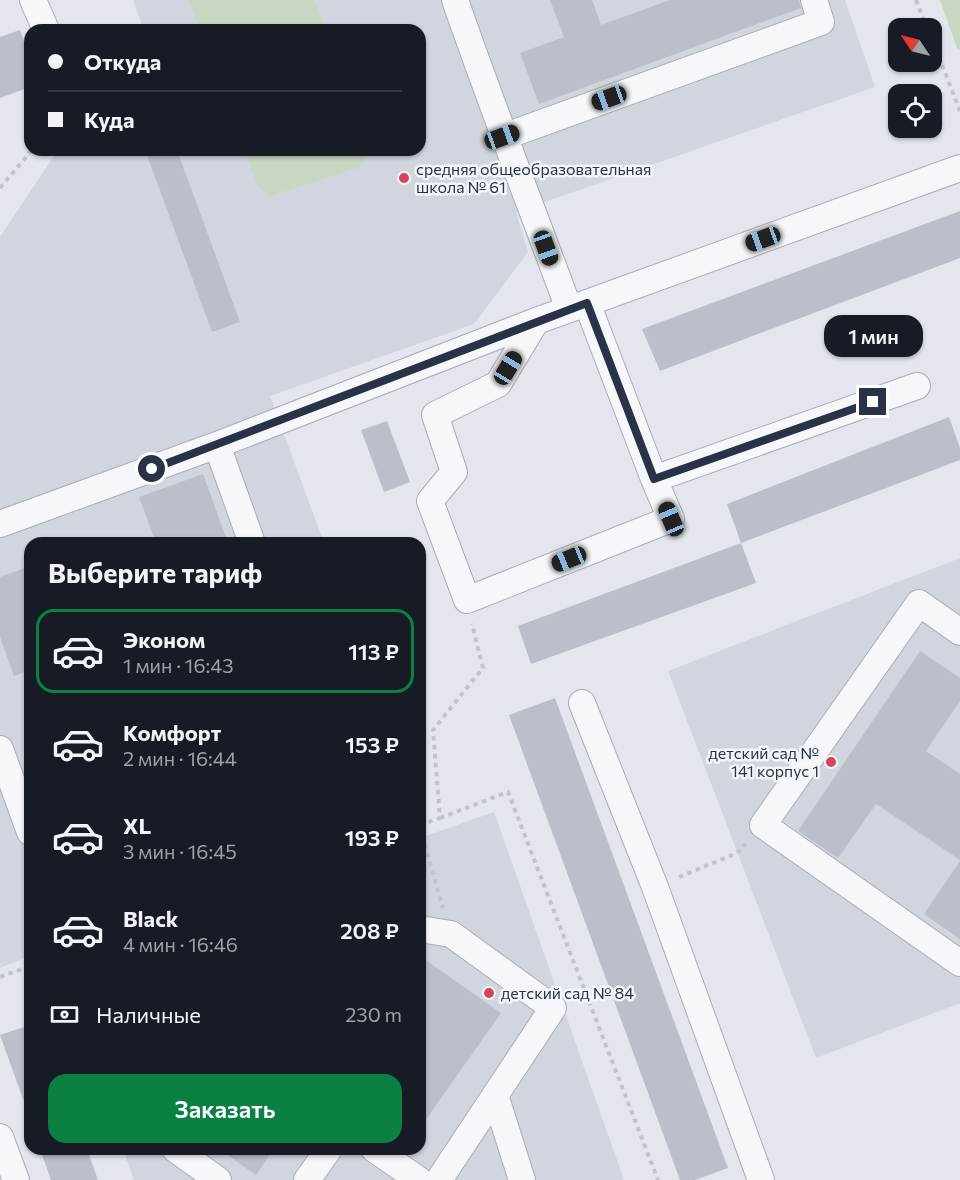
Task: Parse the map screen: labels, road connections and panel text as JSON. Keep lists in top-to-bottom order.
{
  "places": ["средняя общеобразовательная школа № 61", "детский сад № 141 корпус 1", "детский сад № 84"],
  "north": "top left",
  "page": {
    "banner": ["Откуда", "Куда"],
    "bubble": "1 мин",
    "heading": "Выберите тариф",
    "list": [
      {
        "name": "Эконом",
        "note": "1 мин · 16:43",
        "value": "113 ₽"
      },
      {
        "name": "Комфорт",
        "note": "2 мин · 16:44",
        "value": "153 ₽"
      },
      {
        "name": "XL",
        "note": "3 мин · 16:45",
        "value": "193 ₽"
      },
      {
        "name": "Black",
        "note": "4 мин · 16:46",
        "value": "208 ₽"
      }
    ],
    "pay": ["Наличные", "230 m"],
    "buttons": "Заказать"
  }
}
